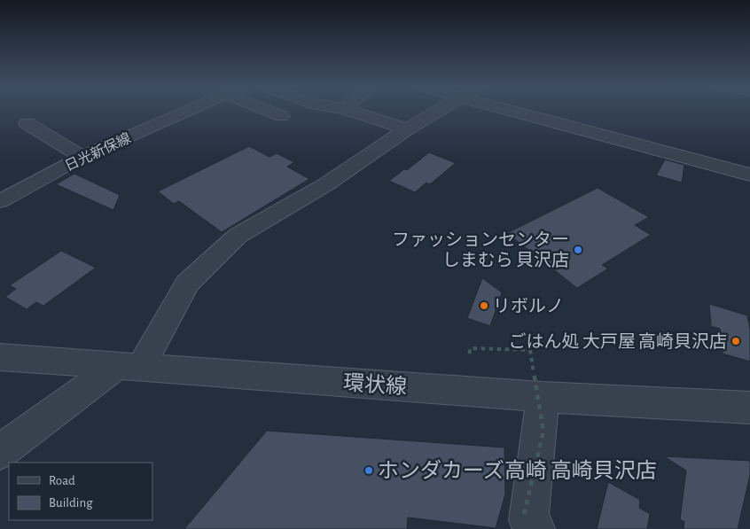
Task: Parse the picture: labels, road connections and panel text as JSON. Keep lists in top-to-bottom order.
{
  "streets": {
    "street": ["日光新保線", "環状線"]
  },
  "places": [
    "ファッションセンター しまむら 貝沢店",
    "リボルノ",
    "ごはん処 大戸屋 高崎貝沢店",
    "ホンダカーズ高崎 高崎貝沢店"
  ],
  "legend": ["Road", "Building"]
}
